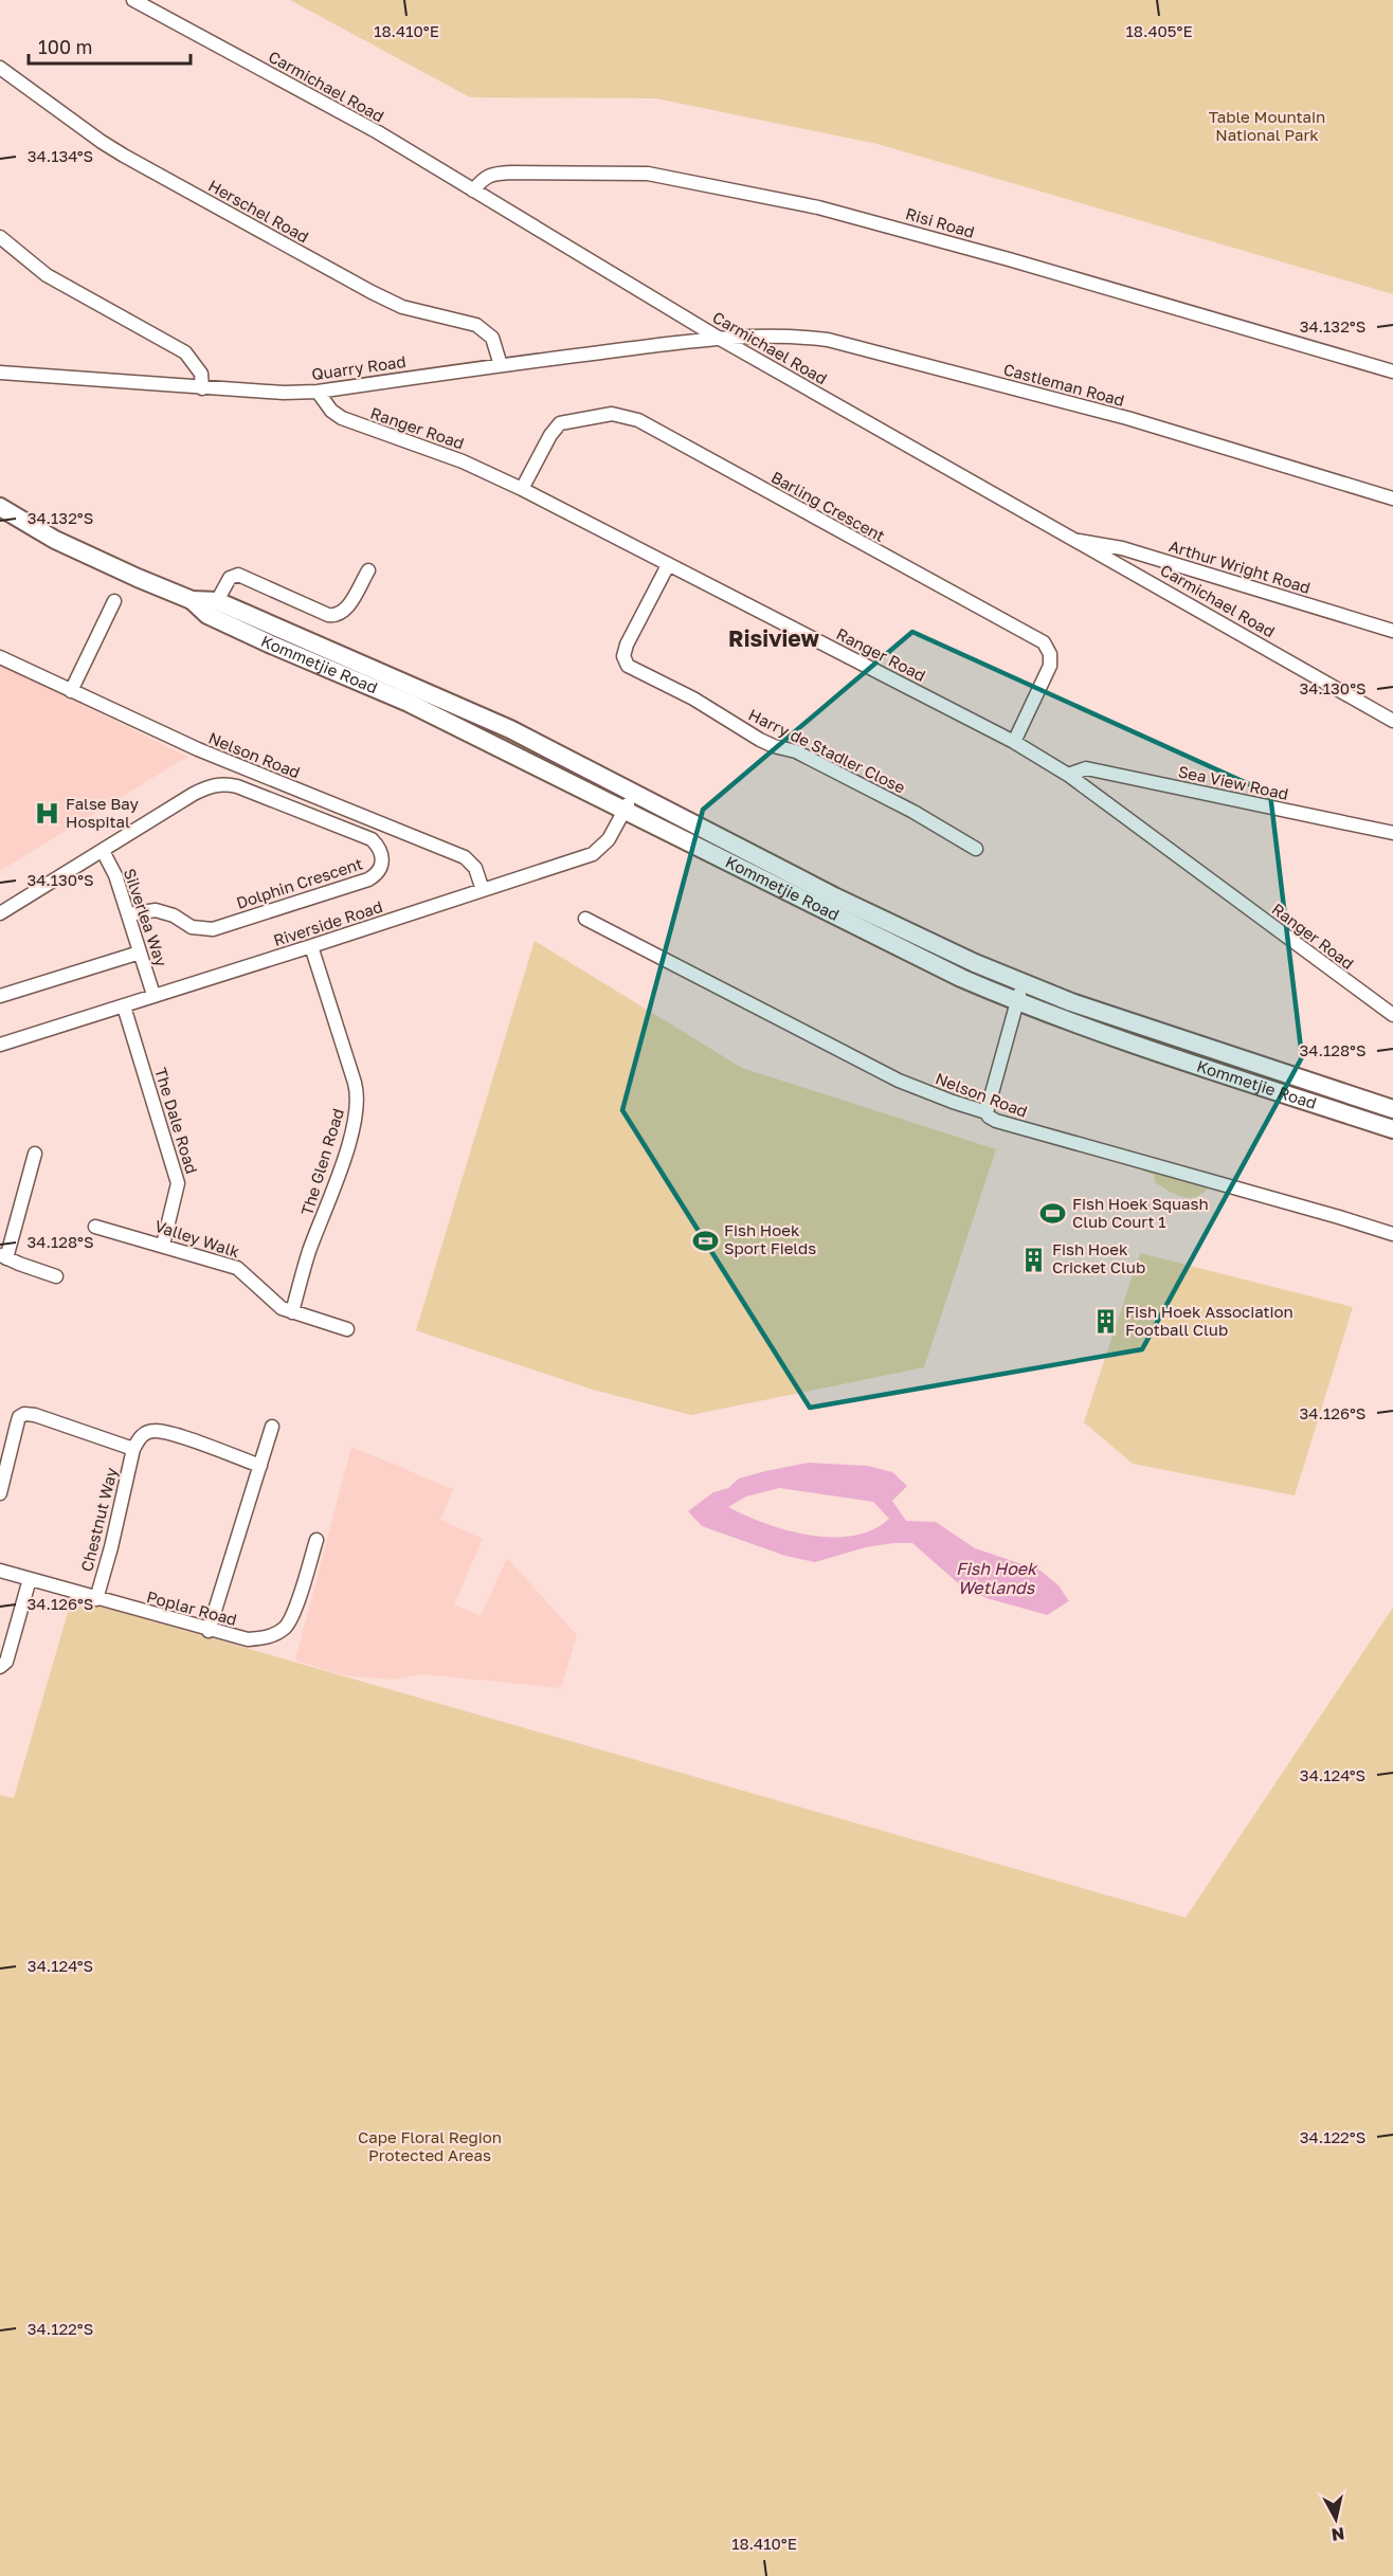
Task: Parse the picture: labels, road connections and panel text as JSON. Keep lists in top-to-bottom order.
{
  "streets": {
    "main road": ["Kommetjie Road"],
    "street": [
      "Carmichael Road",
      "Herschel Road",
      "Risi Road",
      "Quarry Road",
      "Castleman Road",
      "Ranger Road",
      "Barling Crescent",
      "Arthur Wright Road",
      "Harry de Stadler Close",
      "Nelson Road",
      "Sea View Road",
      "Dolphin Crescent",
      "Silverlea Way",
      "Riverside Road",
      "The Dale Road",
      "The Glen Road",
      "Valley Walk",
      "Chestnut Way",
      "Poplar Road"
    ]
  },
  "crossings": [
    ["Carmichael Road", "Risi Road"],
    ["Carmichael Road", "Quarry Road"],
    ["Carmichael Road", "Castleman Road"],
    ["Carmichael Road", "Arthur Wright Road"],
    ["Herschel Road", "Quarry Road"],
    ["Quarry Road", "Castleman Road"],
    ["Quarry Road", "Ranger Road"],
    ["Ranger Road", "Barling Crescent"],
    ["Ranger Road", "Harry de Stadler Close"],
    ["Ranger Road", "Sea View Road"],
    ["Kommetjie Road", "Riverside Road"],
    ["Nelson Road", "Riverside Road"],
    ["Dolphin Crescent", "Silverlea Way"],
    ["Silverlea Way", "Riverside Road"],
    ["Riverside Road", "The Dale Road"],
    ["Riverside Road", "The Glen Road"],
    ["The Dale Road", "Valley Walk"],
    ["The Glen Road", "Valley Walk"],
    ["Chestnut Way", "Poplar Road"]
  ],
  "districts": ["Risiview"],
  "water": ["Fish Hoek Wetlands"],
  "parks": ["Table Mountain National Park", "Cape Floral Region Protected Areas"],
  "places": {
    "hospital": ["False Bay Hospital"],
    "sports": ["Fish Hoek Squash Club Court 1", "Fish Hoek Sport Fields"],
    "building": ["Fish Hoek Cricket Club", "Fish Hoek Association Football Club"]
  },
  "scale_bar": "100 m",
  "north": "bottom",
  "coordinates": [
    "18.410°E",
    "18.405°E",
    "34.134°S",
    "34.132°S",
    "34.130°S",
    "34.128°S",
    "34.126°S",
    "34.124°S",
    "34.122°S"
  ]
}
